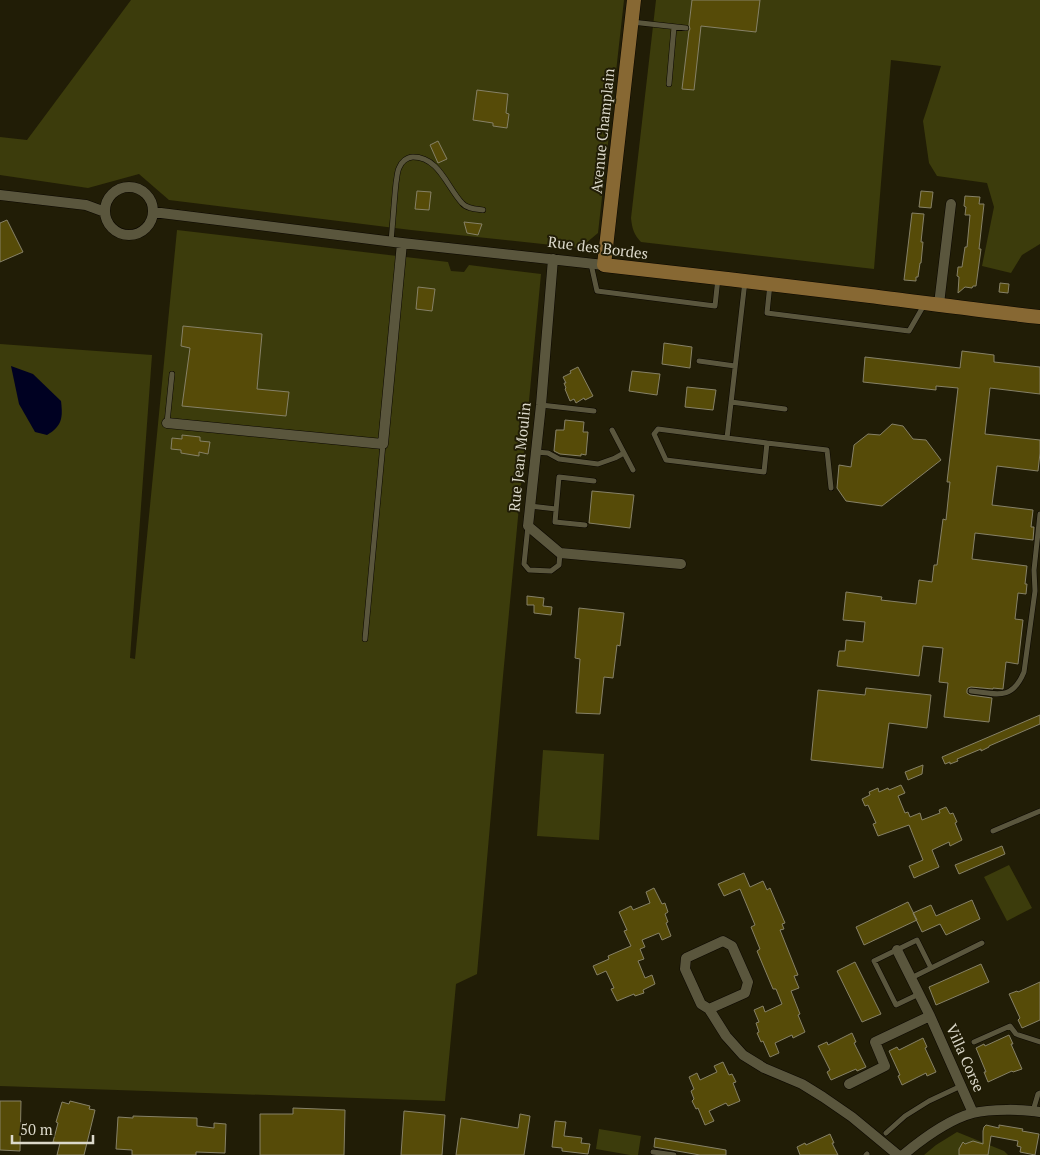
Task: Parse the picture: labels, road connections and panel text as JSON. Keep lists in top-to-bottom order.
{
  "streets": {
    "street": [
      "Avenue Champlain",
      "Rue des Bordes",
      "Rue Jean Moulin",
      "Villa Corse"
    ]
  },
  "crossings": [
    ["Avenue Champlain", "Rue des Bordes"],
    ["Rue des Bordes", "Rue Jean Moulin"]
  ],
  "scale_bar": "50 m"
}
